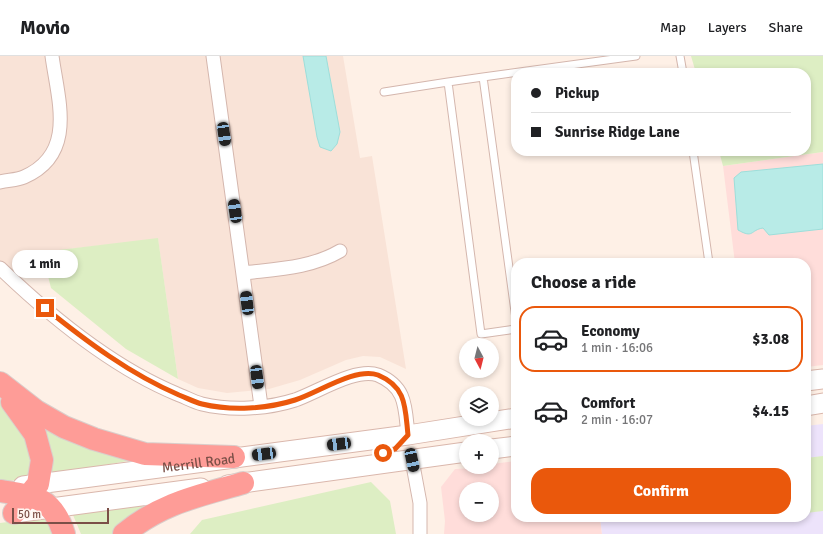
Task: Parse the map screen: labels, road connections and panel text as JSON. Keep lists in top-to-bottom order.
{
  "streets": {
    "main road": ["Merrill Road"]
  },
  "scale_bar": "50 m",
  "north": "bottom",
  "page": {
    "header": "Movio",
    "nav": ["Map", "Layers", "Share"],
    "banner": ["Pickup", "Sunrise Ridge Lane"],
    "bubble": "1 min",
    "heading": "Choose a ride",
    "list": [
      {
        "name": "Economy",
        "note": "1 min · 16:06",
        "value": "$3.08"
      },
      {
        "name": "Comfort",
        "note": "2 min · 16:07",
        "value": "$4.15"
      }
    ],
    "map_buttons": ["+", "−"],
    "buttons": "Confirm",
    "scale": "50 m"
  }
}
